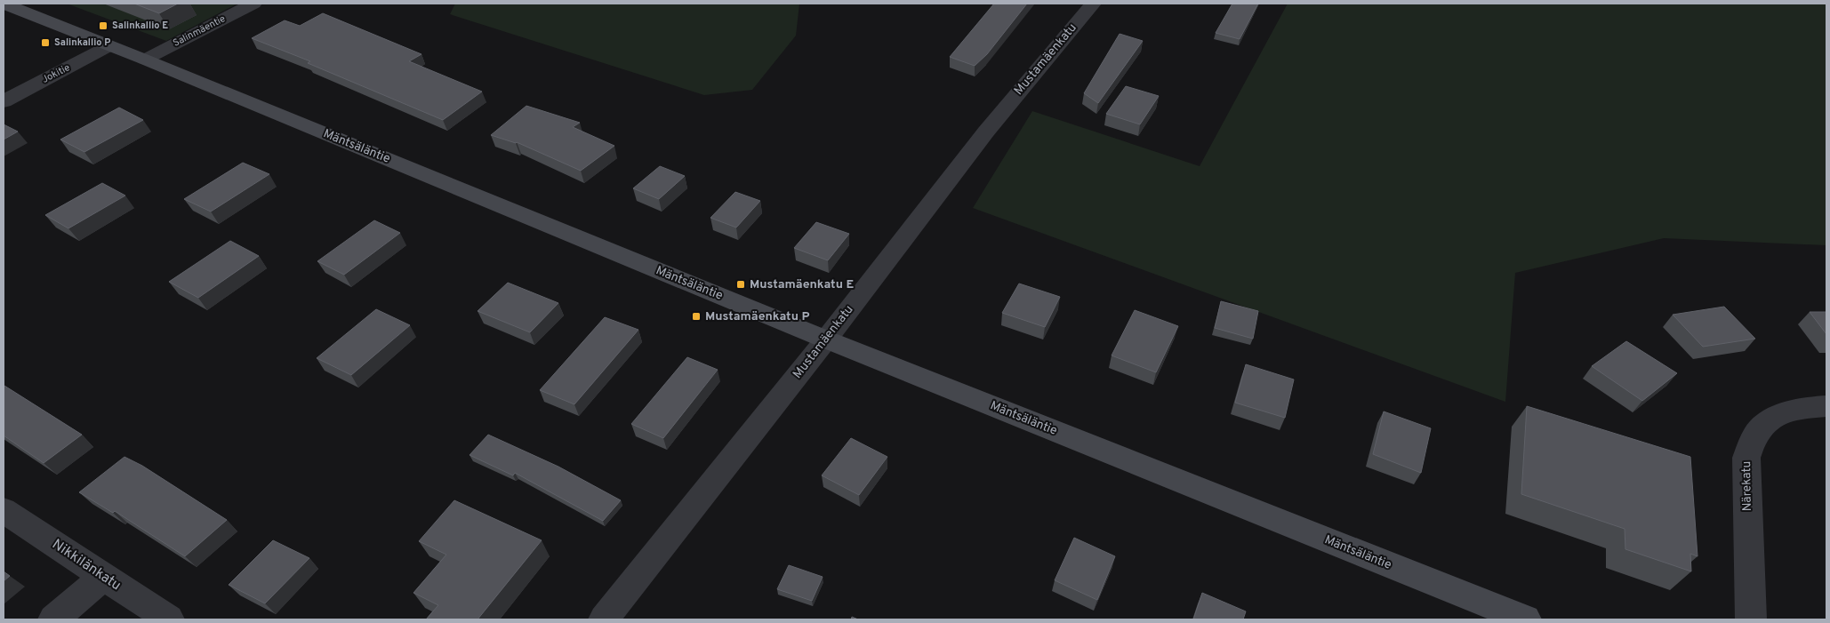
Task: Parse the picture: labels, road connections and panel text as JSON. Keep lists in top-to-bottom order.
{
  "streets": {
    "street": [
      "Salinmäentie",
      "Mustamäenkatu",
      "Jokitie",
      "Mäntsäläntie",
      "Närekatu",
      "Nikkilänkatu"
    ]
  },
  "crossings": [
    ["Salinmäentie", "Mäntsäläntie"],
    ["Mustamäenkatu", "Mäntsäläntie"],
    ["Jokitie", "Mäntsäläntie"]
  ],
  "places": {
    "transit": [
      "Salinkallio E",
      "Salinkallio P",
      "Mustamäenkatu E",
      "Mustamäenkatu P"
    ]
  }
}
